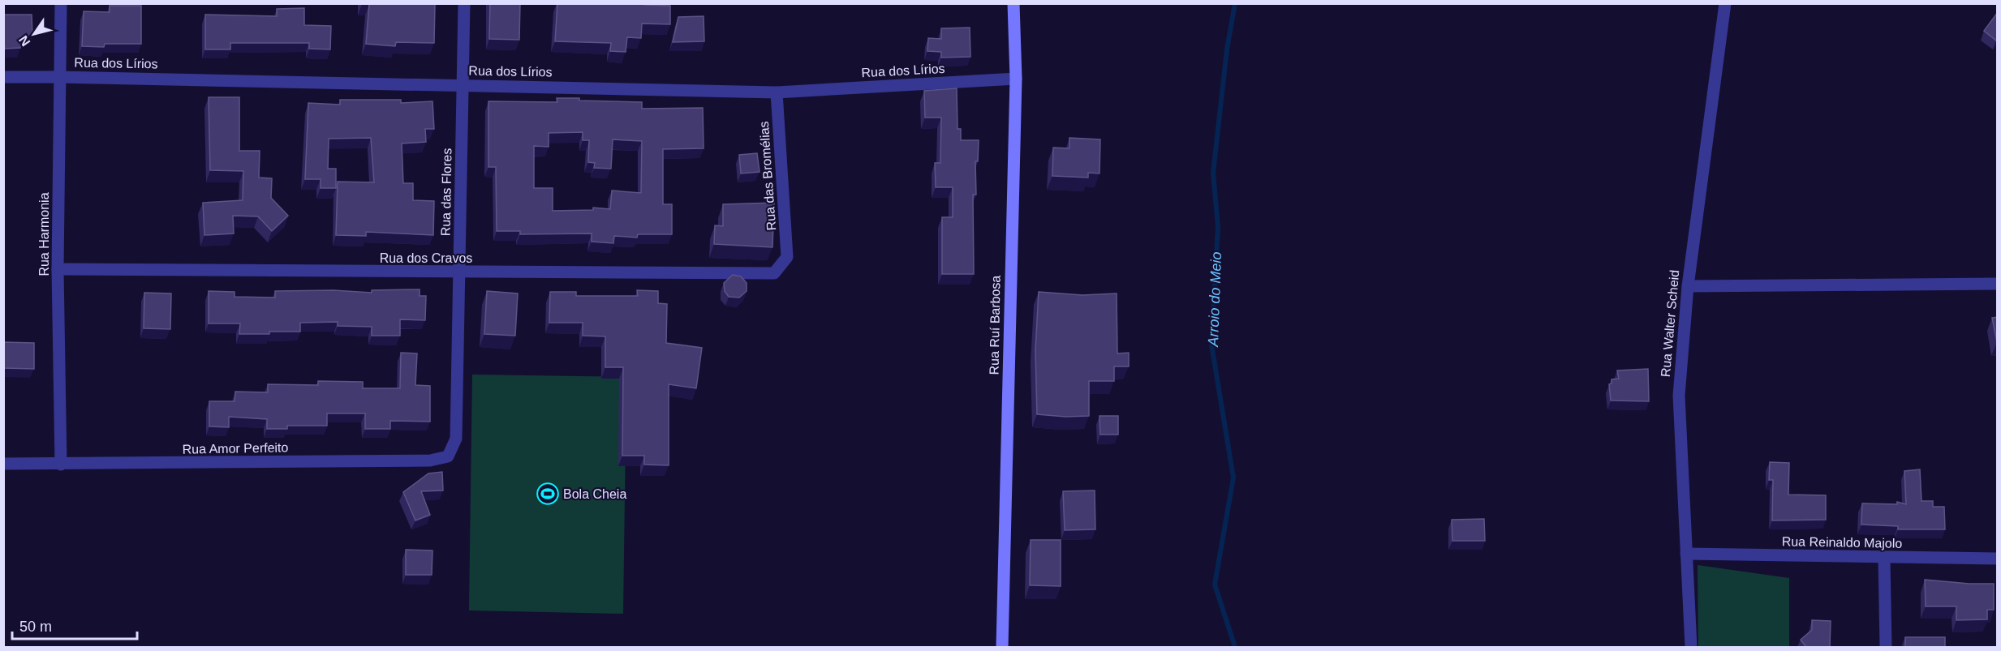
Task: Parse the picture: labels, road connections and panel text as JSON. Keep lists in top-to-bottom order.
{
  "streets": {
    "main road": ["Rua Ruí Barbosa"],
    "street": [
      "Rua dos Lírios",
      "Rua das Bromélias",
      "Rua das Flores",
      "Rua Harmonia",
      "Rua dos Cravos",
      "Rua Walter Scheid",
      "Rua Amor Perfeito",
      "Rua Reinaldo Majolo"
    ]
  },
  "crossings": [
    ["Rua dos Lírios", "Rua das Bromélias"],
    ["Rua dos Lírios", "Rua das Flores"],
    ["Rua dos Lírios", "Rua Harmonia"],
    ["Rua dos Lírios", "Rua Ruí Barbosa"],
    ["Rua das Bromélias", "Rua dos Cravos"],
    ["Rua das Flores", "Rua dos Cravos"],
    ["Rua das Flores", "Rua Amor Perfeito"],
    ["Rua Harmonia", "Rua dos Cravos"],
    ["Rua Harmonia", "Rua Amor Perfeito"],
    ["Rua Walter Scheid", "Rua Reinaldo Majolo"]
  ],
  "water": ["Arroio do Meio"],
  "places": {
    "sports": ["Bola Cheia"]
  },
  "scale_bar": "50 m",
  "north": "bottom left"
}
